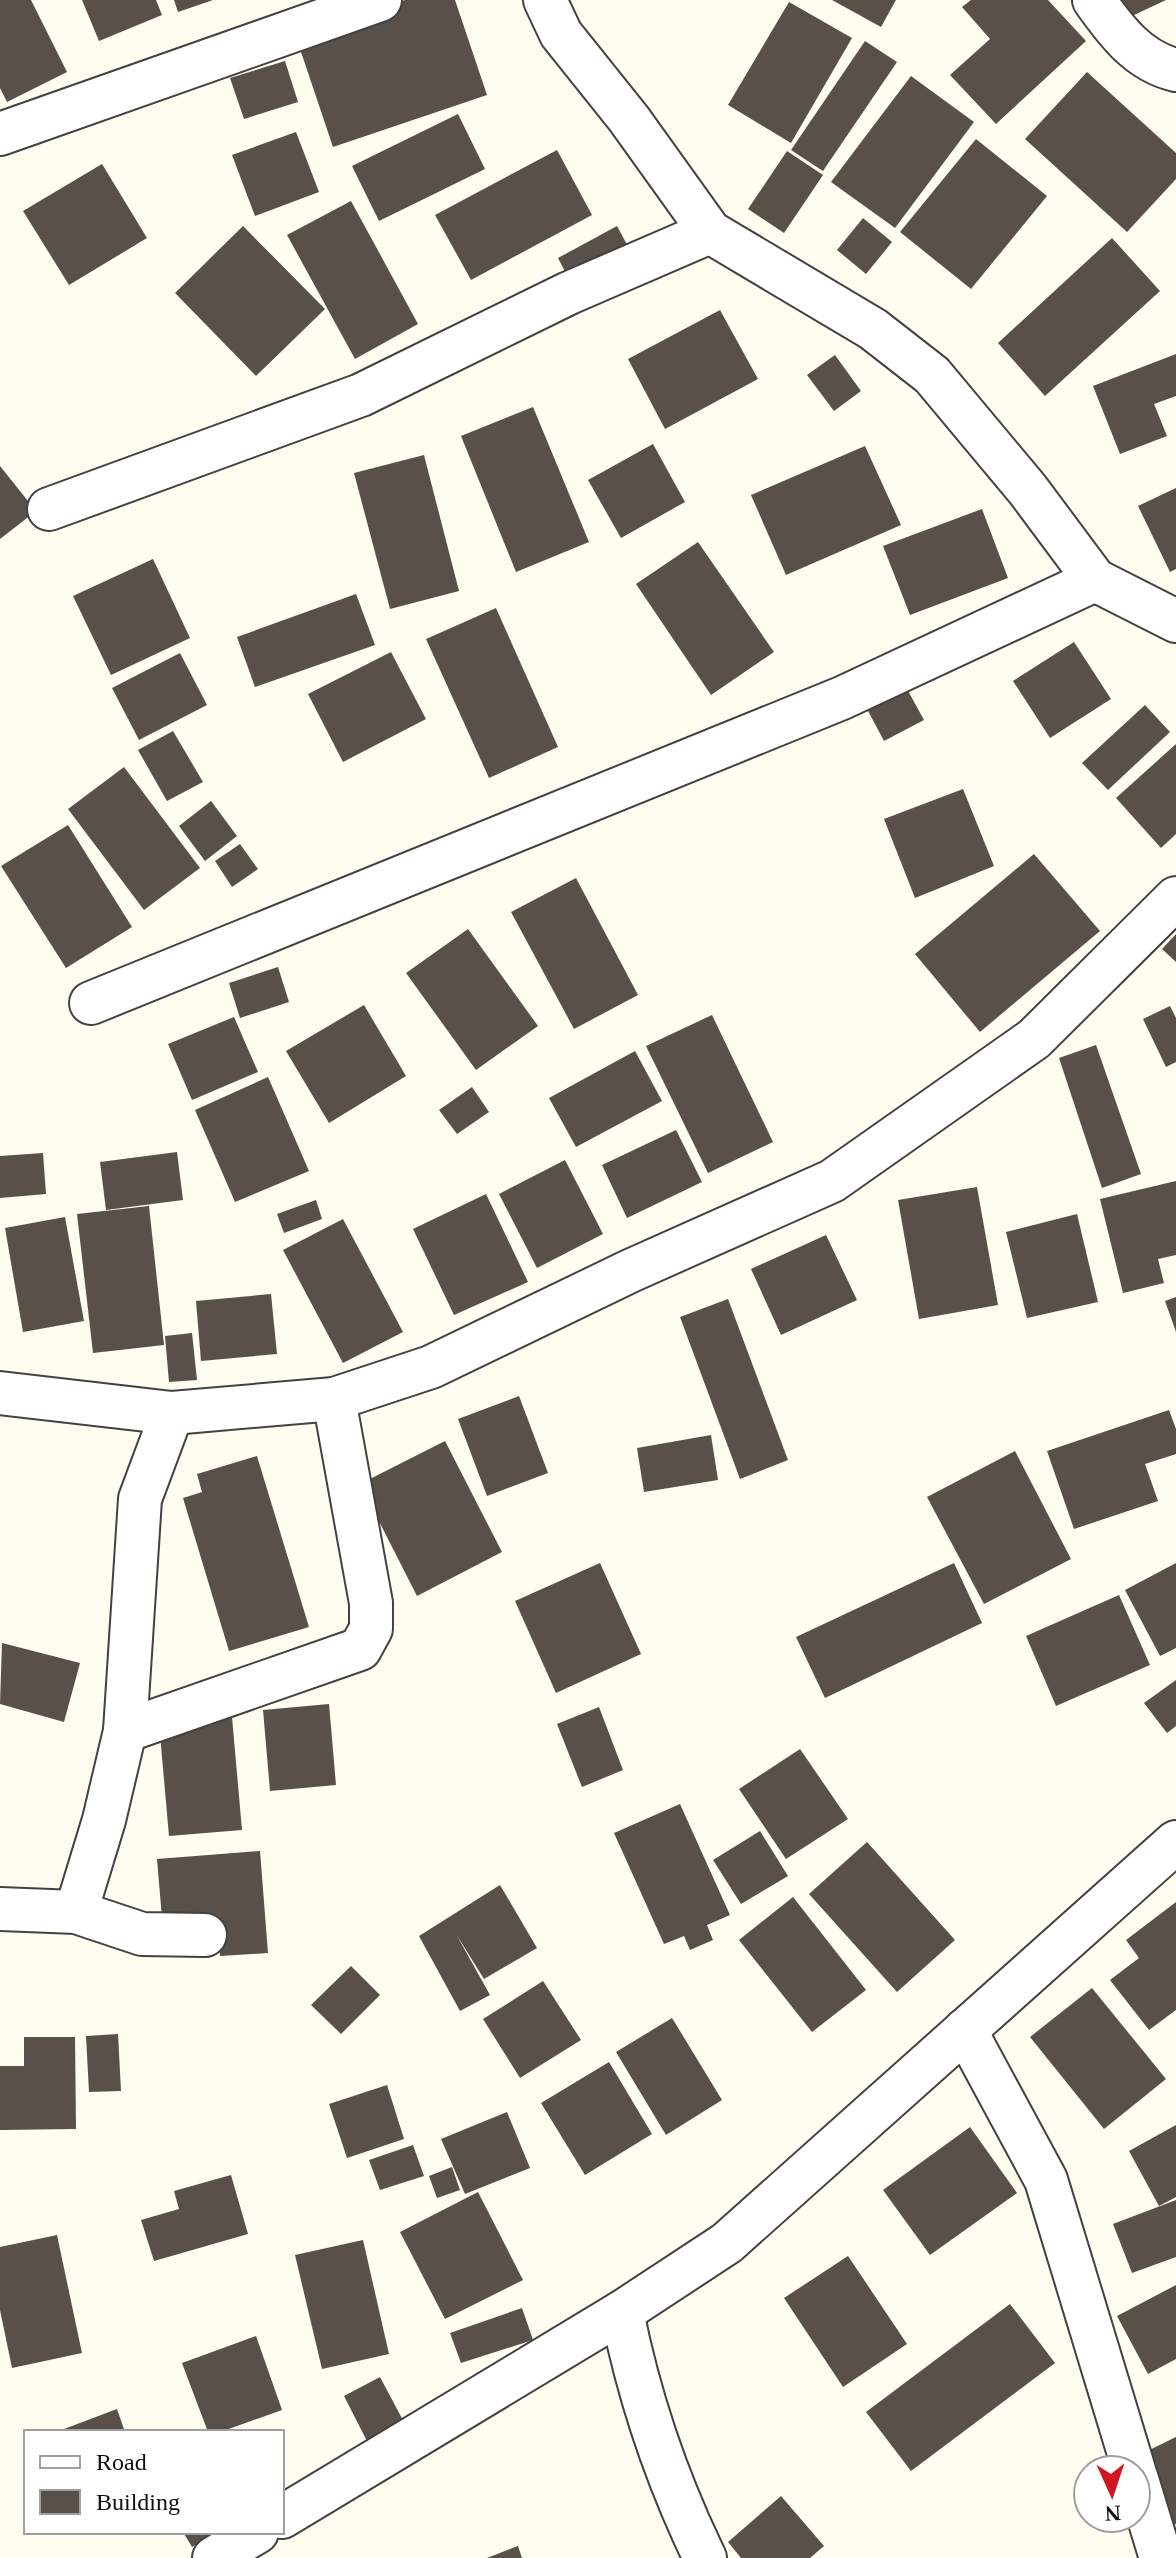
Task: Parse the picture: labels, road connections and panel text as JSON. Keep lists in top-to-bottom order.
{
  "legend": ["Road", "Building"],
  "north": "bottom"
}
